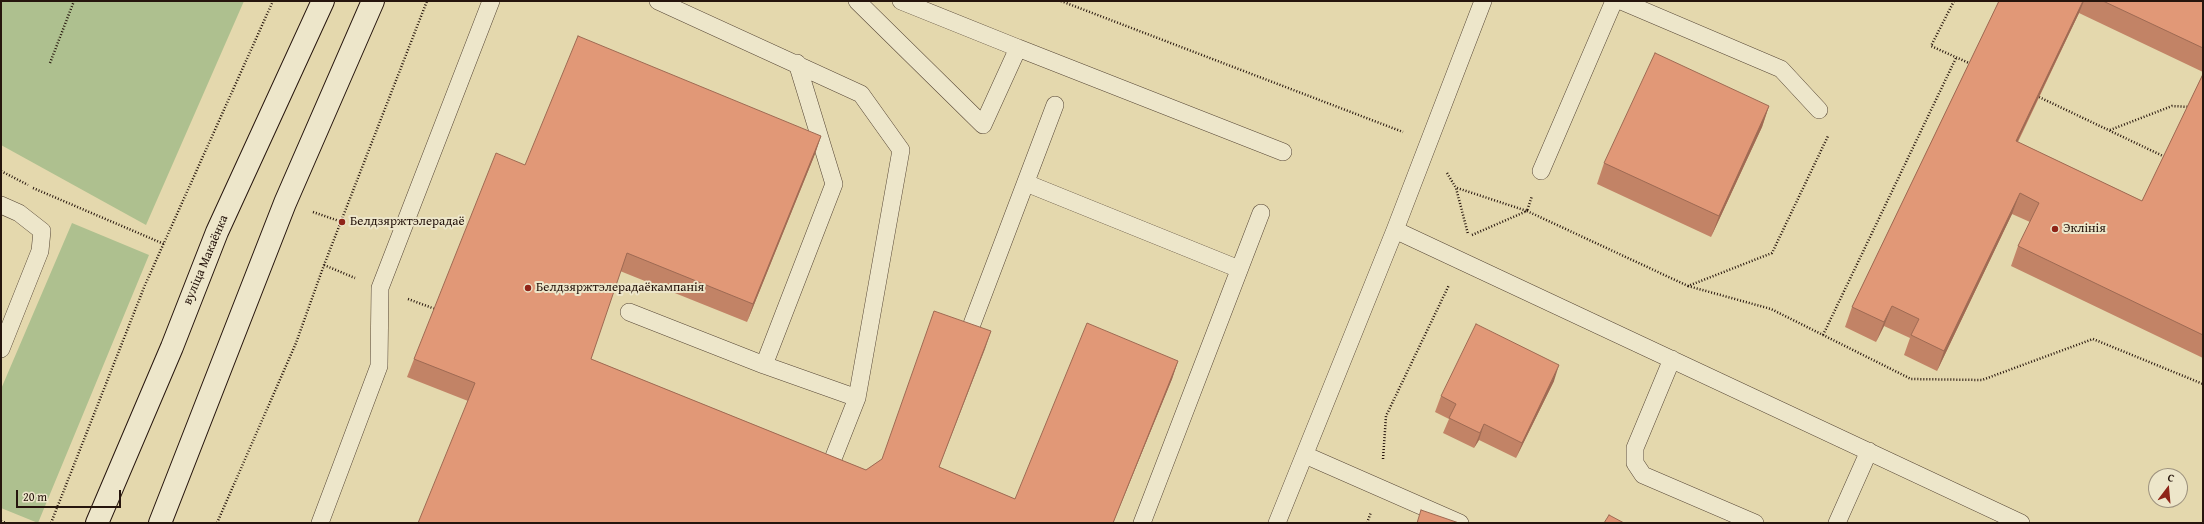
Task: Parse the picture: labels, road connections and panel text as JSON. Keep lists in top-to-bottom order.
{
  "streets": {
    "street": ["вуліца Макаёнка"]
  },
  "places": ["Белдзяржтэлерадаё", "Эклінія", "Белдзяржтэлерадаёкампанія"],
  "scale_bar": "20 m",
  "north": "top"
}
